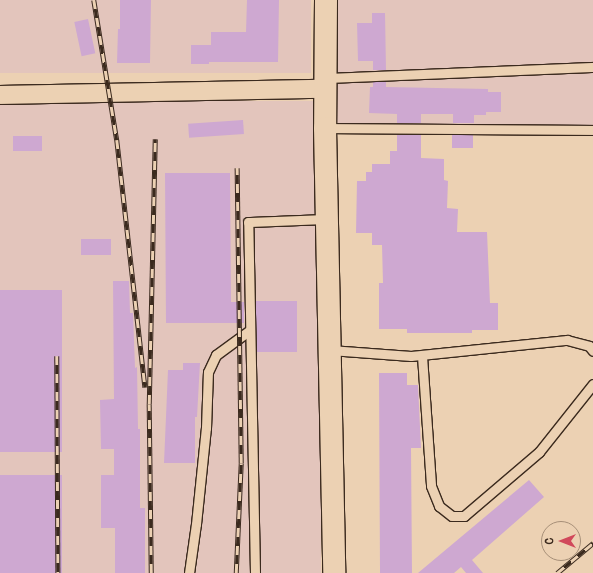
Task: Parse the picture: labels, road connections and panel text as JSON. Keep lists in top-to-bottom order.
{
  "north": "left"
}
